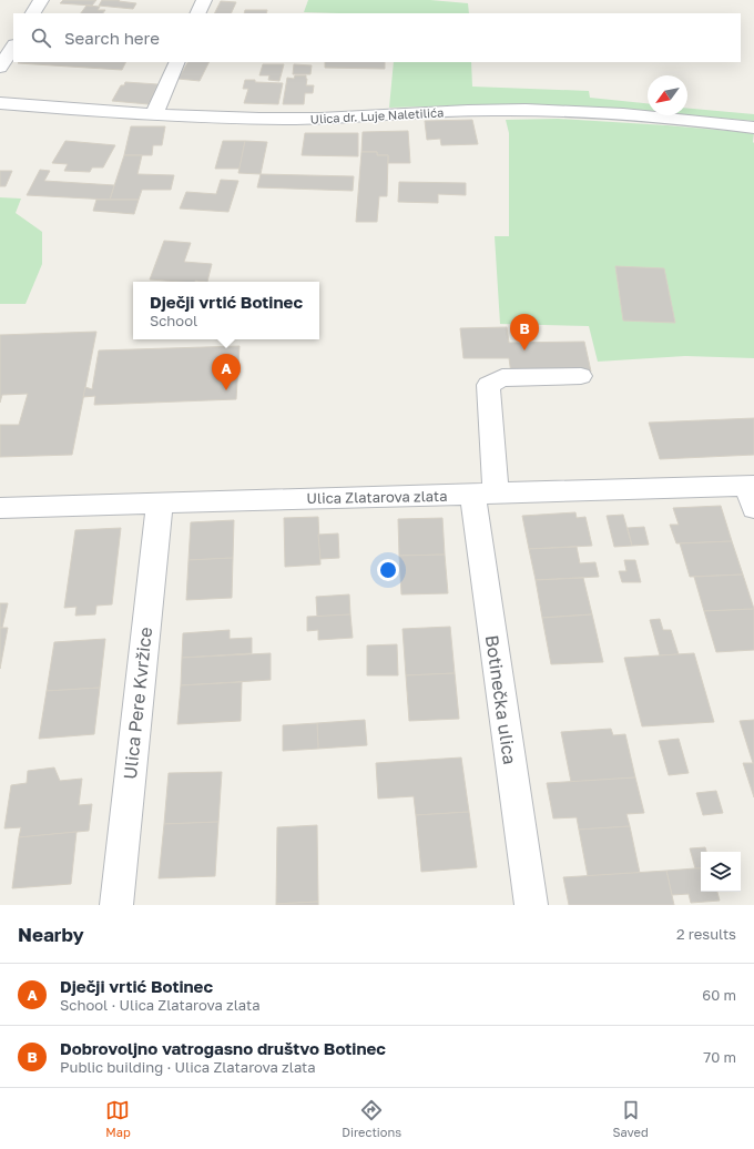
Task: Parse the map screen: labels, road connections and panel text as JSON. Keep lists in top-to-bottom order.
{
  "streets": {
    "street": [
      "Ulica dr. Luje Naletilića",
      "Ulica Zlatarova zlata",
      "Botinečka ulica",
      "Ulica Pere Kvržice"
    ]
  },
  "crossings": [
    ["Ulica Zlatarova zlata", "Botinečka ulica"],
    ["Ulica Zlatarova zlata", "Ulica Pere Kvržice"]
  ],
  "north": "bottom left",
  "page": {
    "search": "Search here",
    "popup": ["Dječji vrtić Botinec", "School"],
    "pins": ["B", "A"],
    "heading": ["Nearby", "2 results"],
    "list": [
      {
        "mark": "A",
        "name": "Dječji vrtić Botinec",
        "note": "School · Ulica Zlatarova zlata",
        "value": "60 m"
      },
      {
        "mark": "B",
        "name": "Dobrovoljno vatrogasno društvo Botinec",
        "note": "Public building · Ulica Zlatarova zlata",
        "value": "70 m"
      }
    ],
    "nav": ["Map", "Directions", "Saved"]
  }
}
